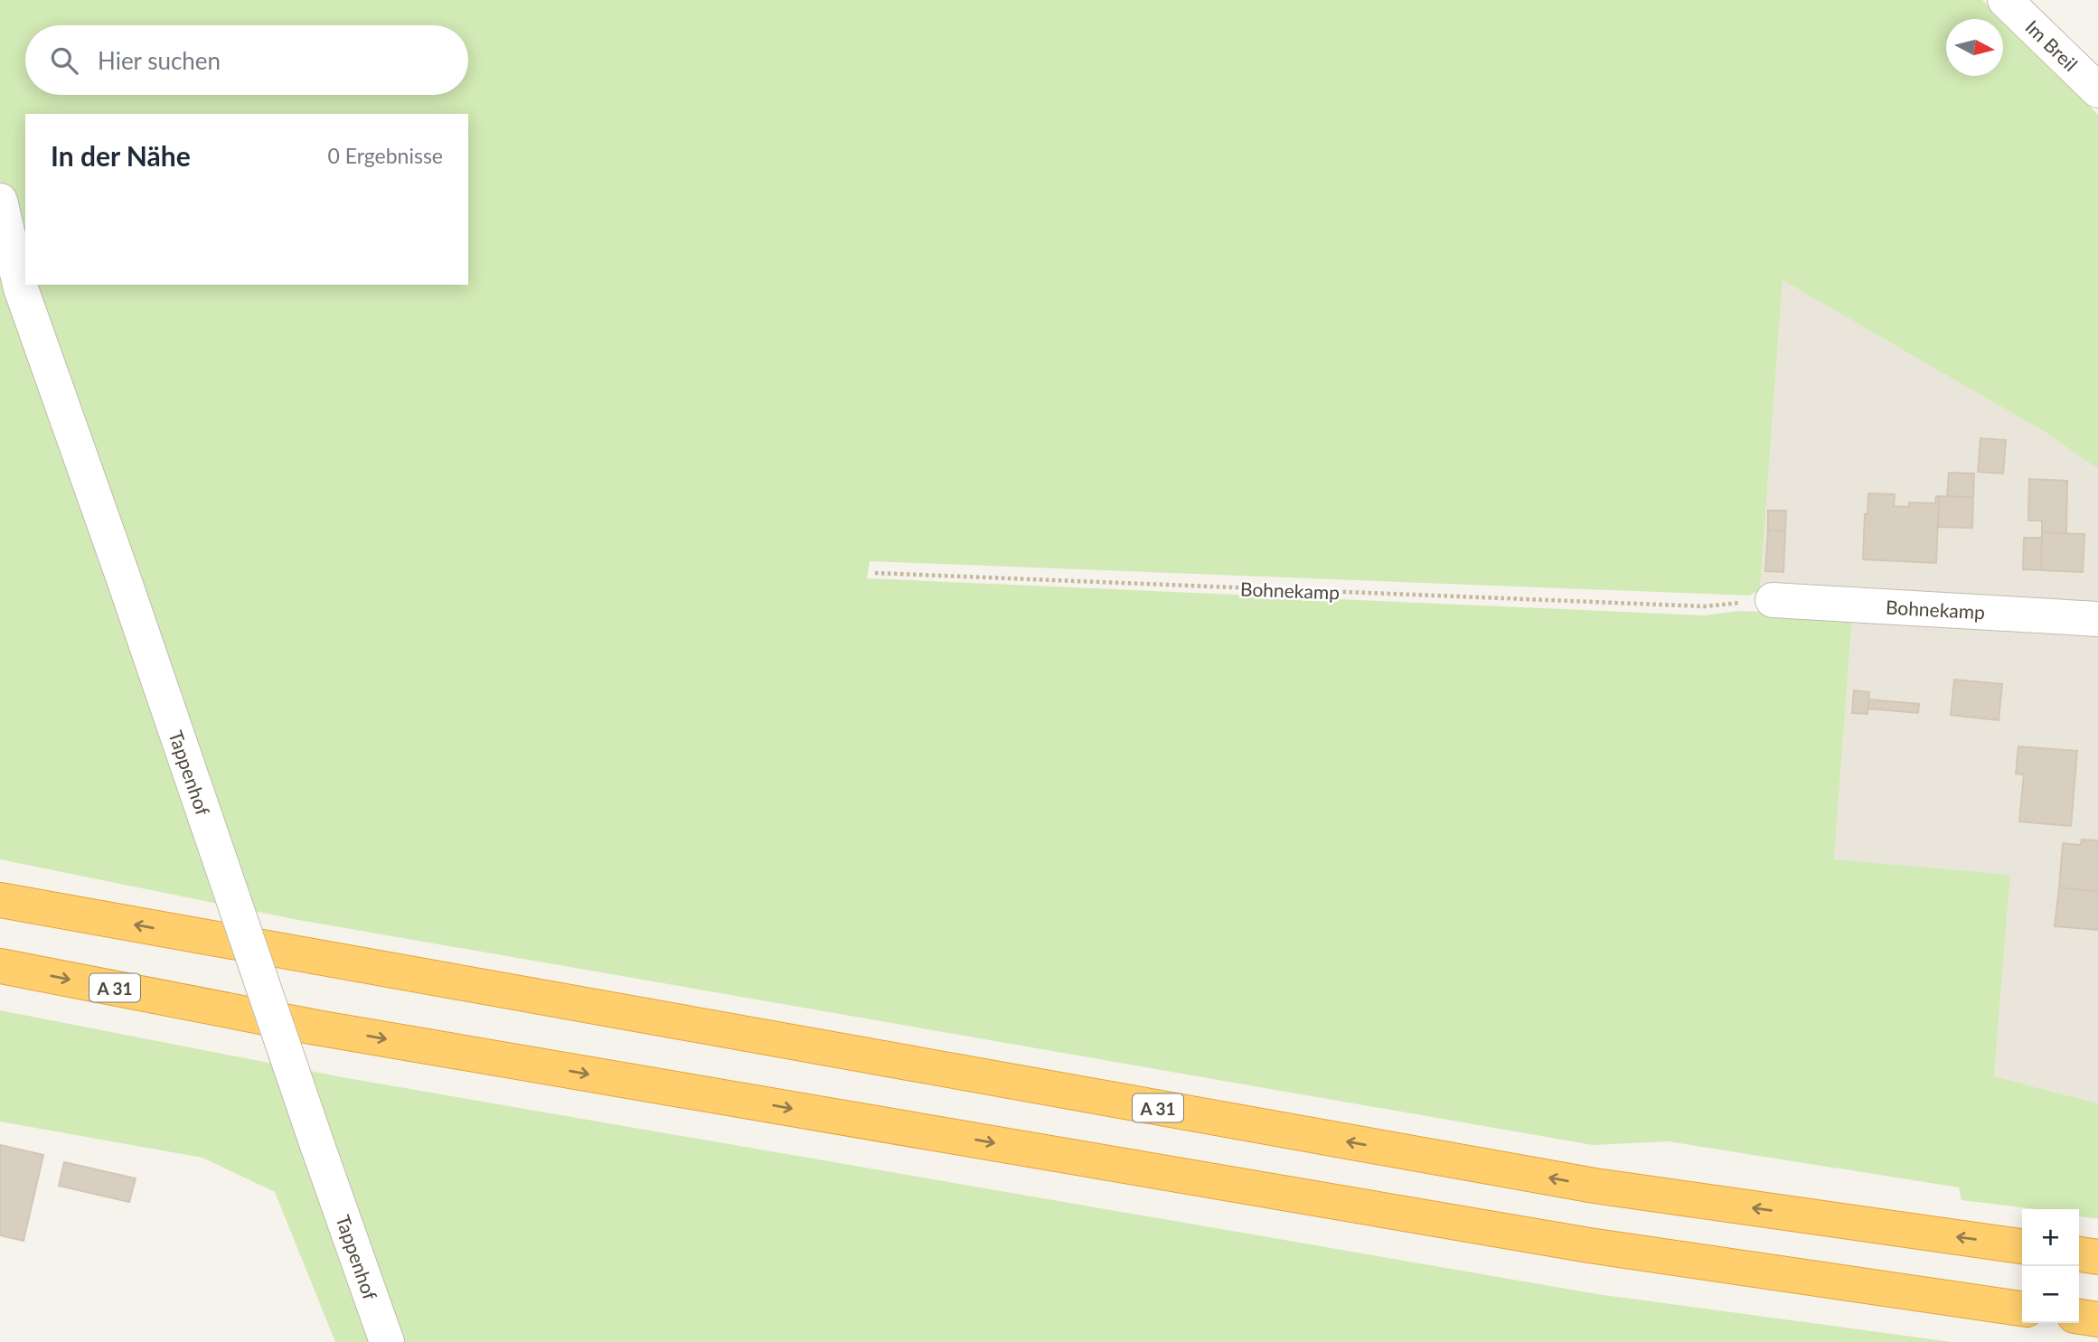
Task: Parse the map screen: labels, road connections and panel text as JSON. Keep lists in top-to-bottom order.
{
  "streets": {
    "highway": ["A 31"],
    "street": ["Im Breil", "Bohnekamp", "Tappenhof"]
  },
  "north": "right",
  "page": {
    "search": "Hier suchen",
    "heading": ["In der Nähe", "0 Ergebnisse"],
    "map_buttons": ["+", "−"]
  }
}
